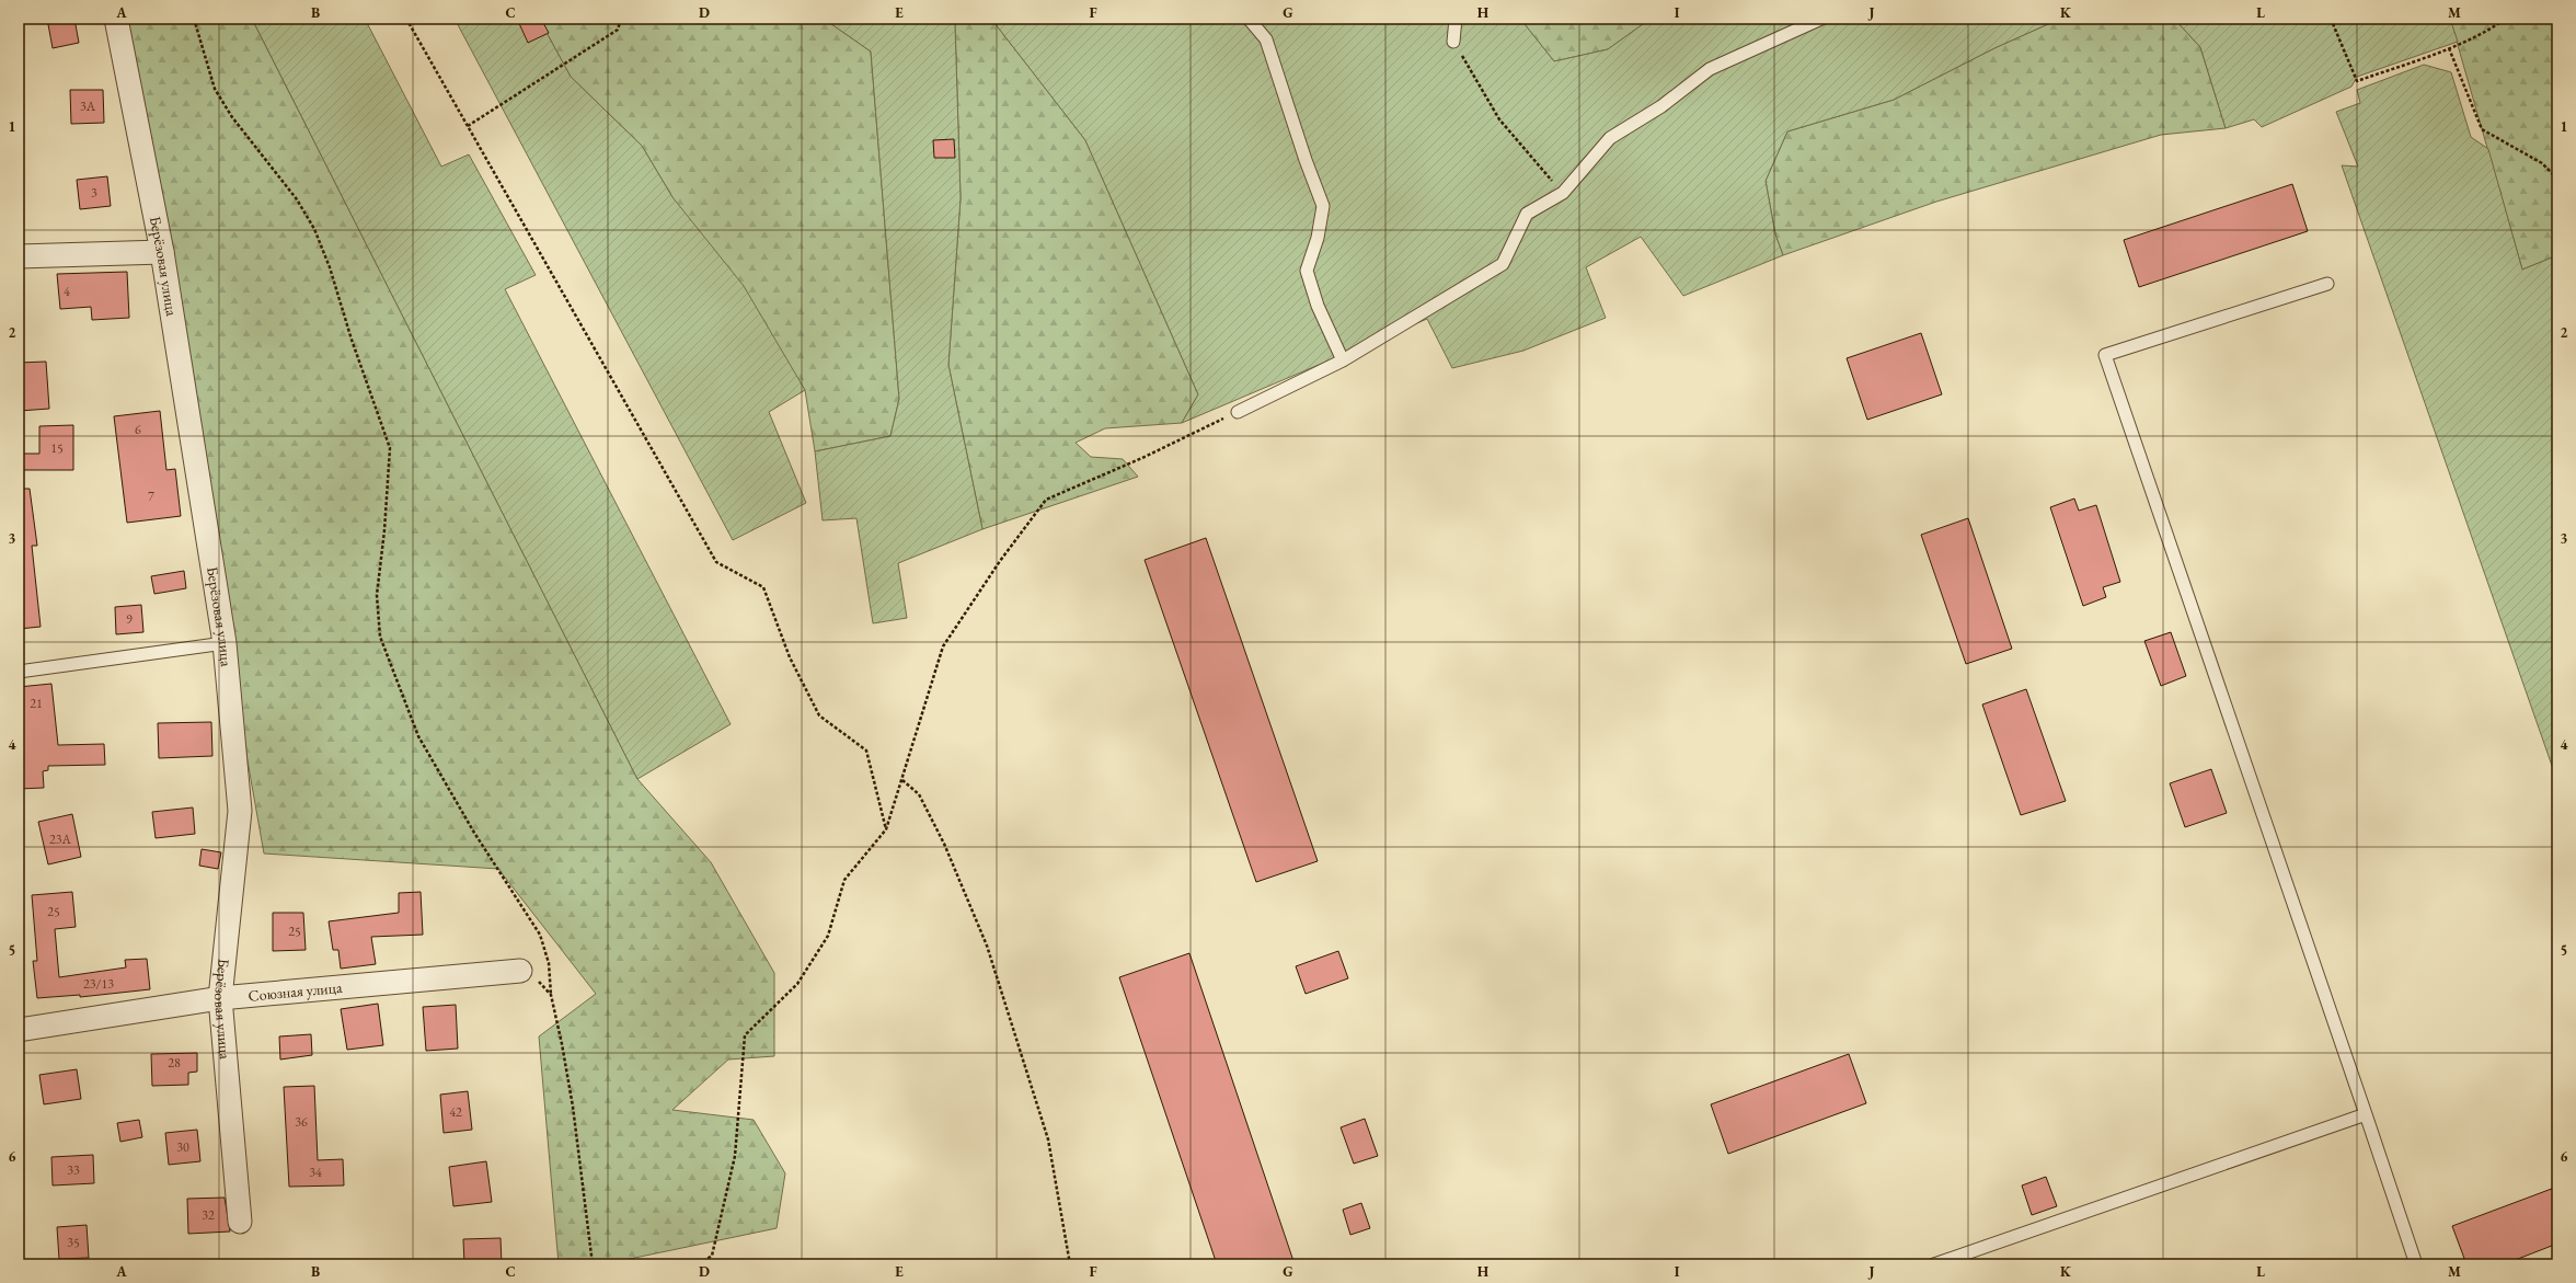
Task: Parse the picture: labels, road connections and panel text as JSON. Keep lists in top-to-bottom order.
{
  "streets": {
    "street": ["Берёзовая улица", "Союзная улица"]
  },
  "crossings": [
    ["Берёзовая улица", "Союзная улица"]
  ],
  "house_numbers": [
    "3А",
    "3",
    "4",
    "6",
    "15",
    "7",
    "9",
    "21",
    "23А",
    "25",
    "25",
    "23/13",
    "28",
    "42",
    "36",
    "30",
    "33",
    "34",
    "32",
    "35"
  ],
  "grid": {
    "columns": [
      "A",
      "B",
      "C",
      "D",
      "E",
      "F",
      "G",
      "H",
      "I",
      "J",
      "K",
      "L",
      "M"
    ],
    "rows": [
      "1",
      "2",
      "3",
      "4",
      "5",
      "6"
    ]
  }
}
